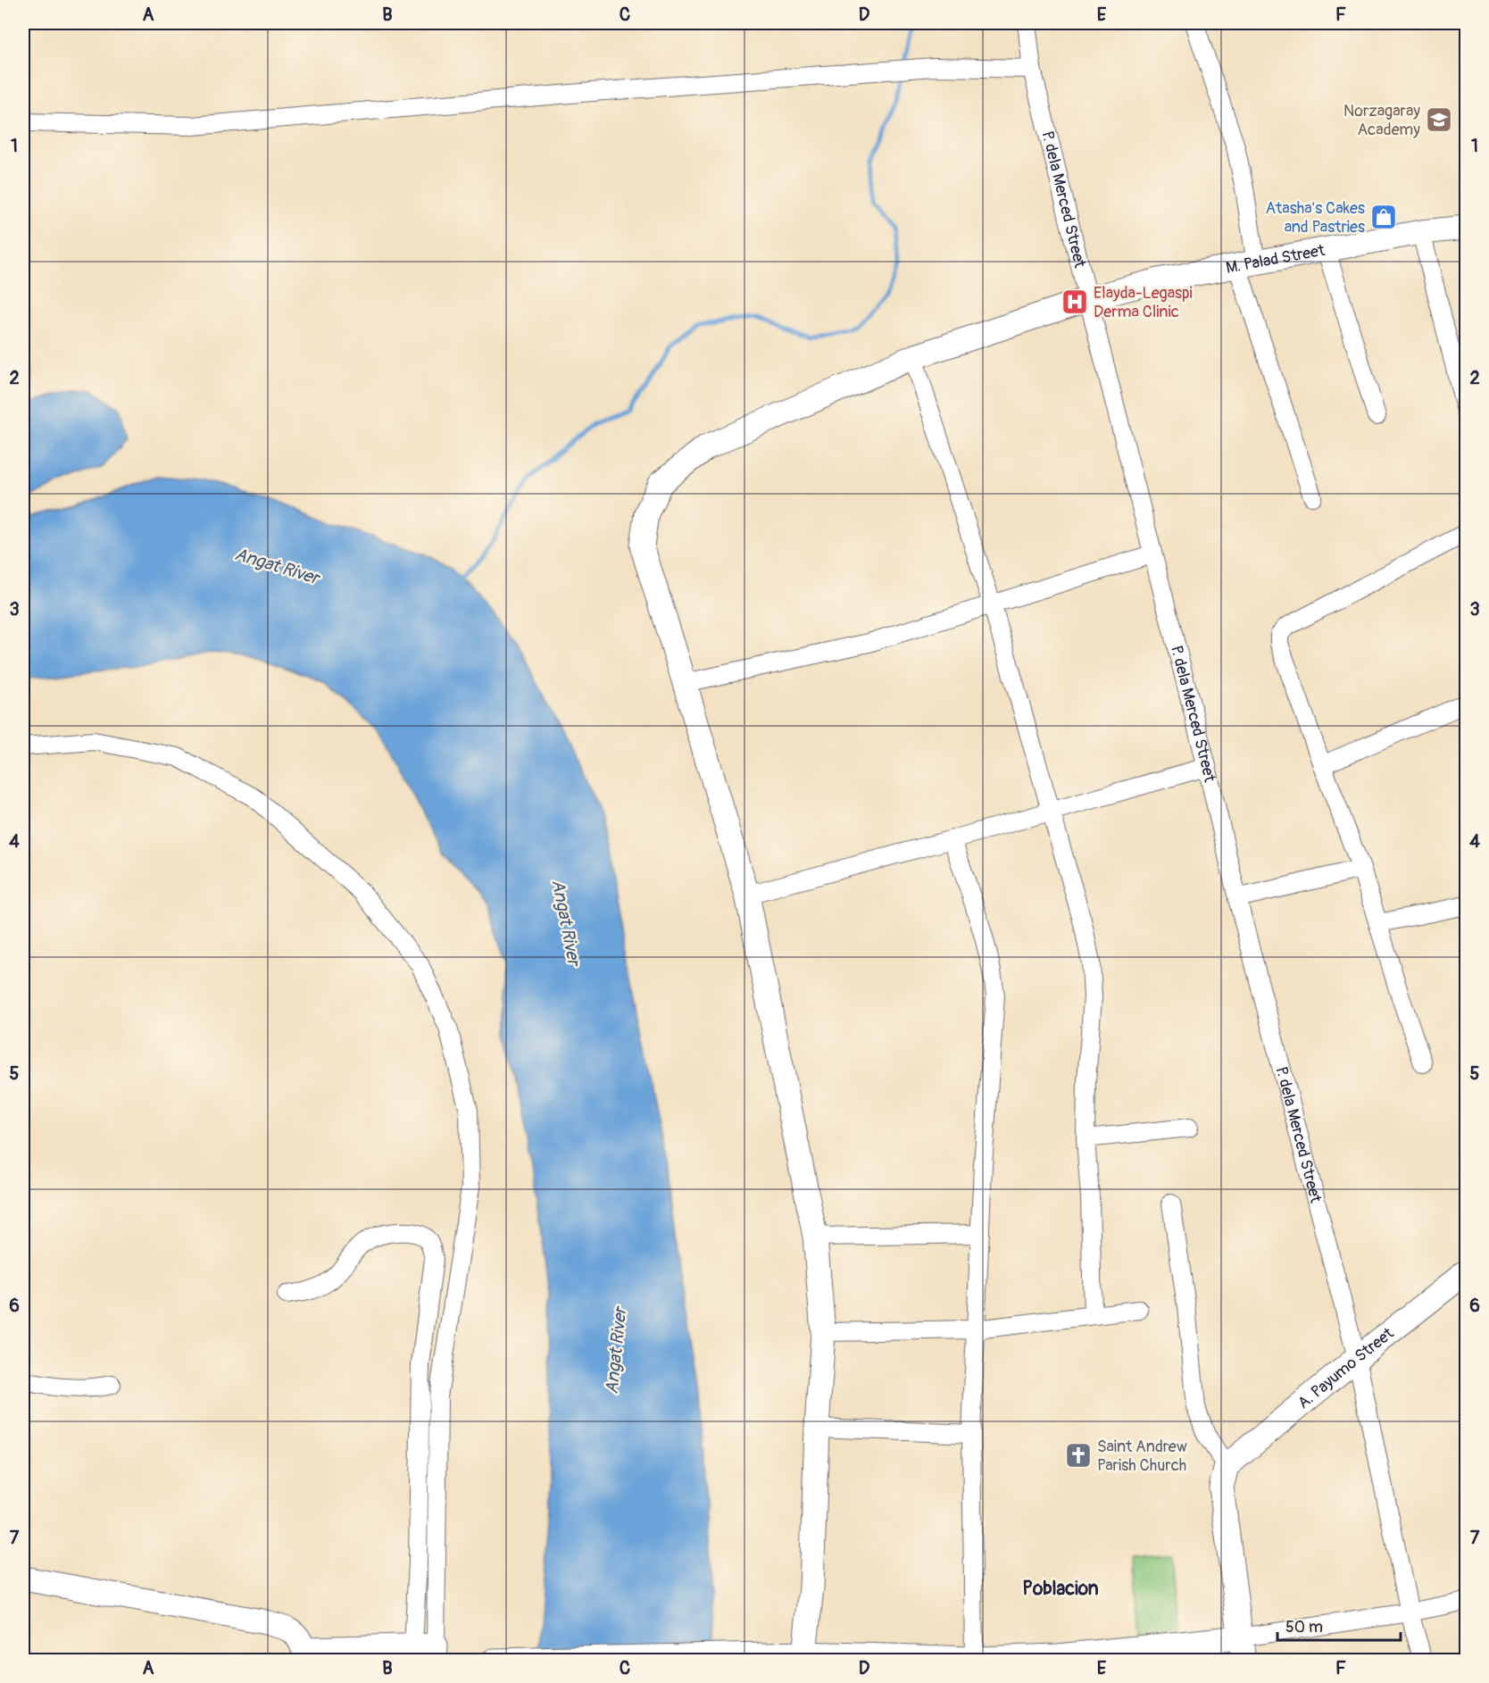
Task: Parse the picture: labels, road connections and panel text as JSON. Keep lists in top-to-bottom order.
{
  "streets": {
    "street": ["P. dela Merced Street", "M. Palad Street", "A. Payumo Street"]
  },
  "crossings": [
    ["P. dela Merced Street", "M. Palad Street"],
    ["P. dela Merced Street", "A. Payumo Street"]
  ],
  "districts": ["Poblacion"],
  "water": ["Angat River"],
  "places": {
    "school or university": ["Norzagaray Academy"],
    "shop": ["Atasha's Cakes and Pastries"],
    "hospital": ["Elayda-Legaspi Derma Clinic"],
    "church": ["Saint Andrew Parish Church"]
  },
  "scale_bar": "50 m",
  "grid": {
    "columns": [
      "A",
      "B",
      "C",
      "D",
      "E",
      "F"
    ],
    "rows": [
      "1",
      "2",
      "3",
      "4",
      "5",
      "6",
      "7"
    ]
  }
}
